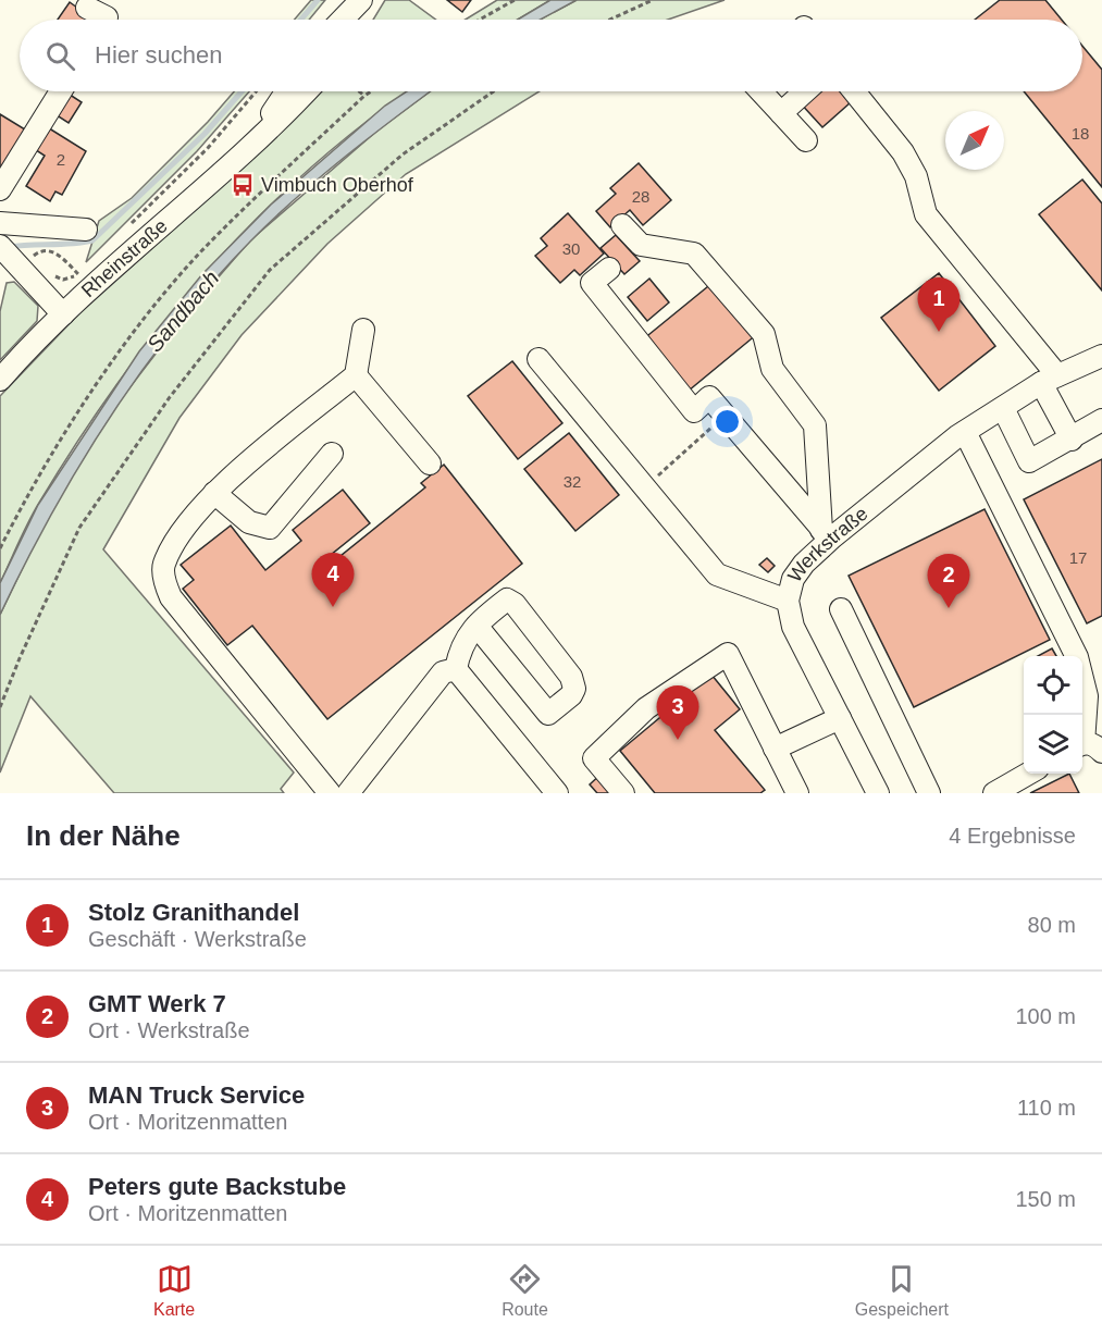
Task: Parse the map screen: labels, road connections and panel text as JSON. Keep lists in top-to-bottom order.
{
  "streets": {
    "street": ["Rheinstraße", "Werkstraße"]
  },
  "water": ["Sandbach"],
  "places": {
    "bus stop": ["Vimbuch Oberhof"]
  },
  "house_numbers": [
    "18",
    "2",
    "28",
    "30",
    "32",
    "17"
  ],
  "north": "top right",
  "page": {
    "search": "Hier suchen",
    "pins": [
      "1",
      "4",
      "2",
      "3"
    ],
    "heading": ["In der Nähe", "4 Ergebnisse"],
    "list": [
      {
        "mark": "1",
        "name": "Stolz Granithandel",
        "note": "Geschäft · Werkstraße",
        "value": "80 m"
      },
      {
        "mark": "2",
        "name": "GMT Werk 7",
        "note": "Ort · Werkstraße",
        "value": "100 m"
      },
      {
        "mark": "3",
        "name": "MAN Truck Service",
        "note": "Ort · Moritzenmatten",
        "value": "110 m"
      },
      {
        "mark": "4",
        "name": "Peters gute Backstube",
        "note": "Ort · Moritzenmatten",
        "value": "150 m"
      }
    ],
    "nav": ["Karte", "Route", "Gespeichert"]
  }
}
